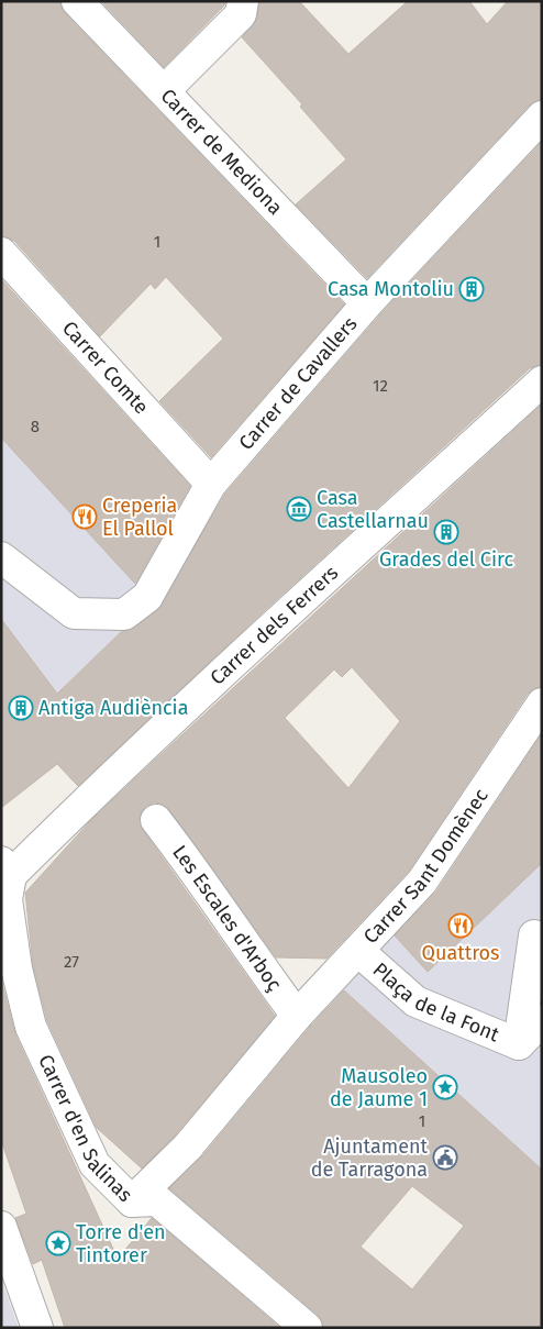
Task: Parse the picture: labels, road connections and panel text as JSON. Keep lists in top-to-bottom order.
{
  "streets": {
    "street": [
      "Carrer de Mediona",
      "Carrer Comte",
      "Carrer de Cavallers",
      "Carrer dels Ferrers",
      "Carrer Sant Domènec",
      "Les Escales d'Arboç",
      "Plaça de la Font",
      "Carrer d'en Salinas"
    ]
  },
  "crossings": [
    ["Carrer de Mediona", "Carrer de Cavallers"],
    ["Carrer Comte", "Carrer de Cavallers"],
    ["Carrer dels Ferrers", "Carrer d'en Salinas"],
    ["Carrer Sant Domènec", "Les Escales d'Arboç"],
    ["Carrer Sant Domènec", "Plaça de la Font"],
    ["Carrer Sant Domènec", "Carrer d'en Salinas"],
    ["Les Escales d'Arboç", "Carrer d'en Salinas"]
  ],
  "places": {
    "building": ["Casa Montoliu", "Grades del Circ", "Antiga Audiència"],
    "museum": ["Casa Castellarnau"],
    "restaurant": ["Creperia El Pallol", "Quattros"],
    "place": ["Mausoleo de Jaume 1", "Torre d'en Tintorer"],
    "public building": ["Ajuntament de Tarragona"]
  },
  "house_numbers": [
    "1",
    "12",
    "8",
    "27",
    "1"
  ]
}
